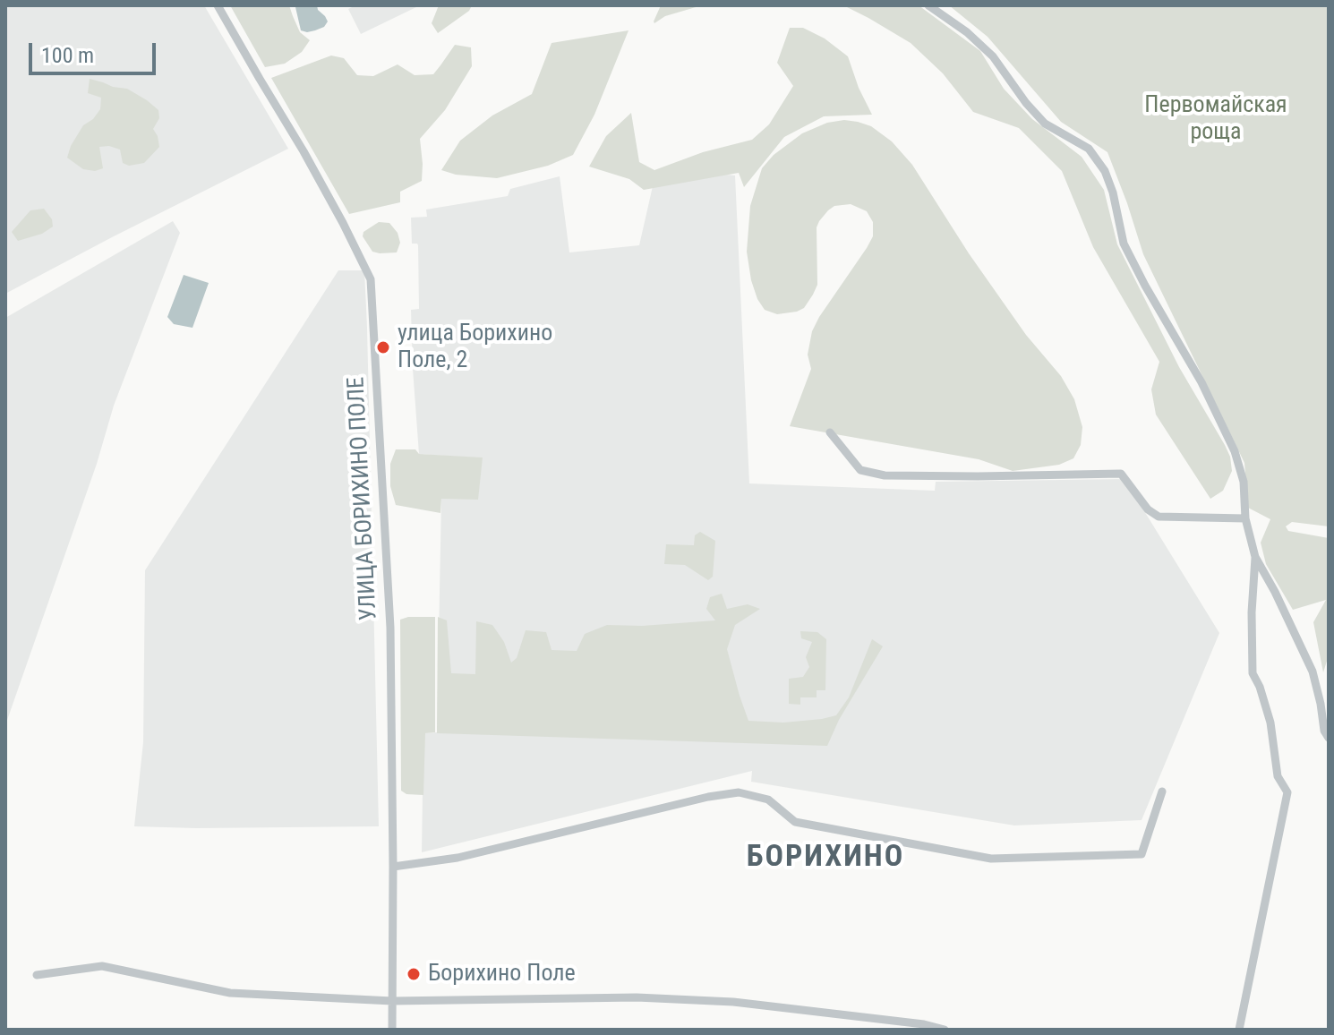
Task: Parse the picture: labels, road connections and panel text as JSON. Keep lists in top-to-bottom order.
{
  "streets": {
    "street": ["УЛИЦА БОРИХИНО ПОЛЕ"]
  },
  "districts": ["БОРИХИНО"],
  "parks": ["Первомайская роща"],
  "places": ["улица Борихино Поле, 2", "Борихино Поле"],
  "scale_bar": "100 m"
}
